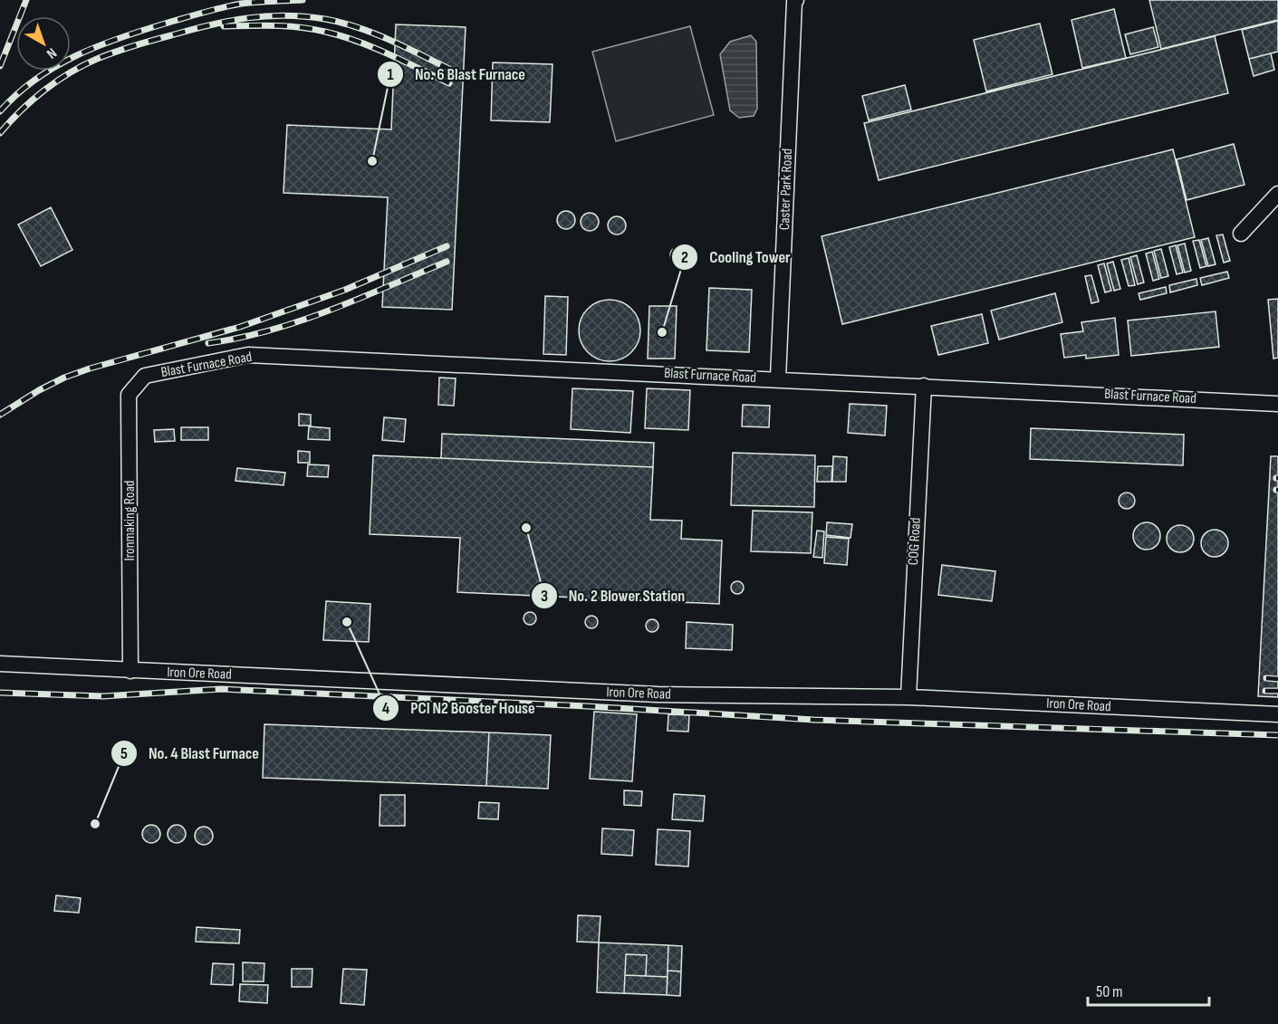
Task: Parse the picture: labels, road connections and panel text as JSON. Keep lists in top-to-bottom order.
{
  "streets": {
    "street": [
      "Caster Park Road",
      "Blast Furnace Road",
      "Ironmaking Road",
      "COG Road",
      "Iron Ore Road"
    ]
  },
  "crossings": [
    ["Caster Park Road", "Blast Furnace Road"],
    ["Blast Furnace Road", "Ironmaking Road"],
    ["Blast Furnace Road", "COG Road"],
    ["Ironmaking Road", "Iron Ore Road"],
    ["COG Road", "Iron Ore Road"]
  ],
  "places": [
    "No. 6 Blast Furnace",
    "Cooling Tower",
    "No. 2 Blower Station",
    "PCI N2 Booster House",
    "No. 4 Blast Furnace"
  ],
  "scale_bar": "50 m",
  "north": "bottom right"
}
